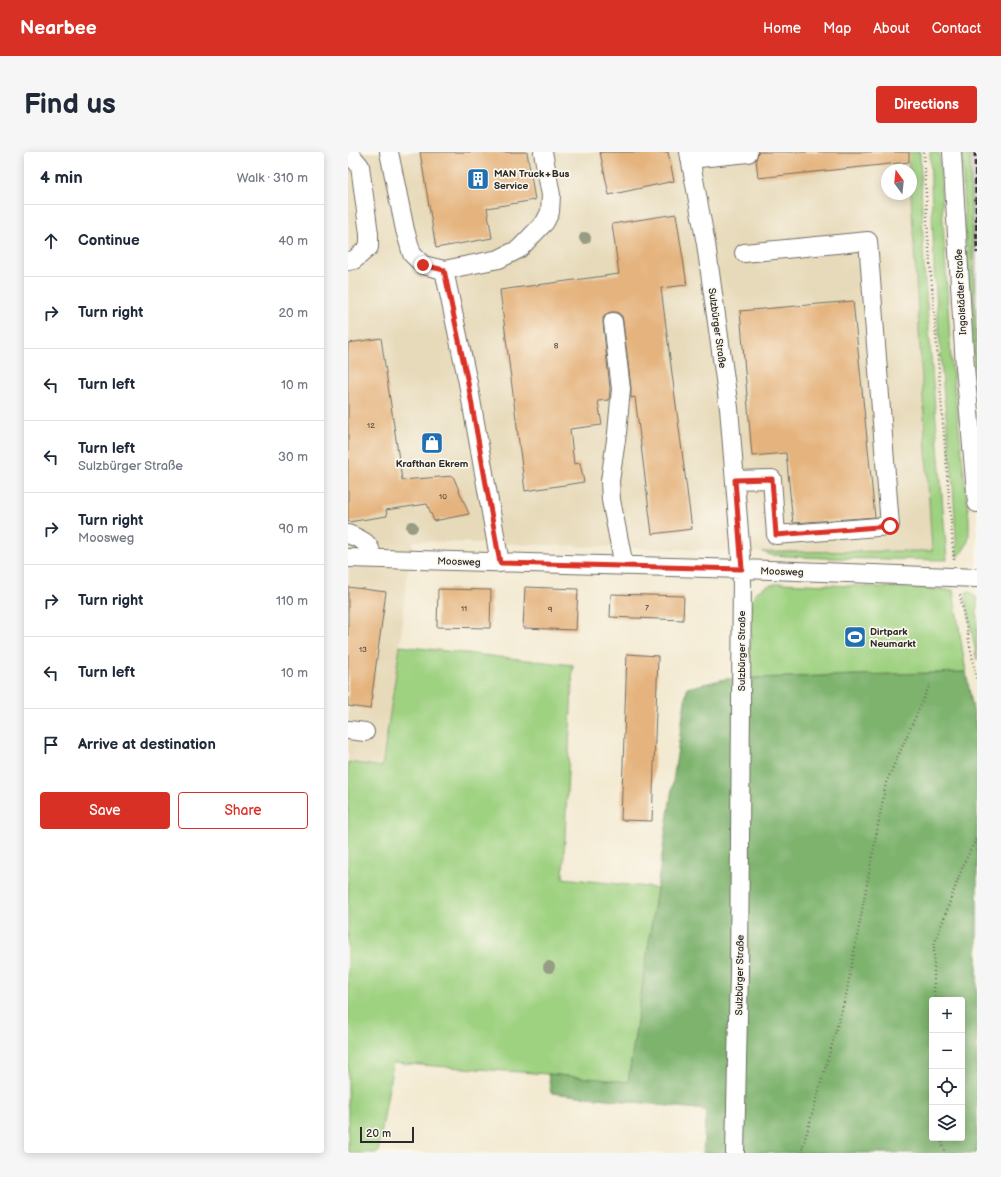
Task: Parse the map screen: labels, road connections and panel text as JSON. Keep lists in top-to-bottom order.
{
  "streets": {
    "street": ["Ingolstädter Straße", "Sulzbürger Straße", "Moosweg"]
  },
  "crossings": [
    ["Sulzbürger Straße", "Moosweg"]
  ],
  "places": {
    "building": ["MAN Truck+Bus Service"],
    "shop": ["Krafthan Ekrem"],
    "sports": ["Dirtpark Neumarkt"]
  },
  "house_numbers": [
    "8",
    "12",
    "10",
    "7",
    "11",
    "9",
    "13"
  ],
  "scale_bar": "20 m",
  "north": "top",
  "page": {
    "header": "Nearbee",
    "nav": [
      "Home",
      "Map",
      "About",
      "Contact"
    ],
    "buttons": [
      "Directions",
      ["Save", "Share"]
    ],
    "title": "Find us",
    "heading": ["4 min", "Walk · 310 m"],
    "list": [
      ["Continue", "40 m"],
      ["Turn right", "20 m"],
      ["Turn left", "10 m"],
      ["Turn left", "Sulzbürger Straße", "30 m"],
      ["Turn right", "Moosweg", "90 m"],
      ["Turn right", "110 m"],
      ["Turn left", "10 m"],
      "Arrive at destination"
    ],
    "map_buttons": ["+", "−"],
    "scale": "20 m"
  }
}
